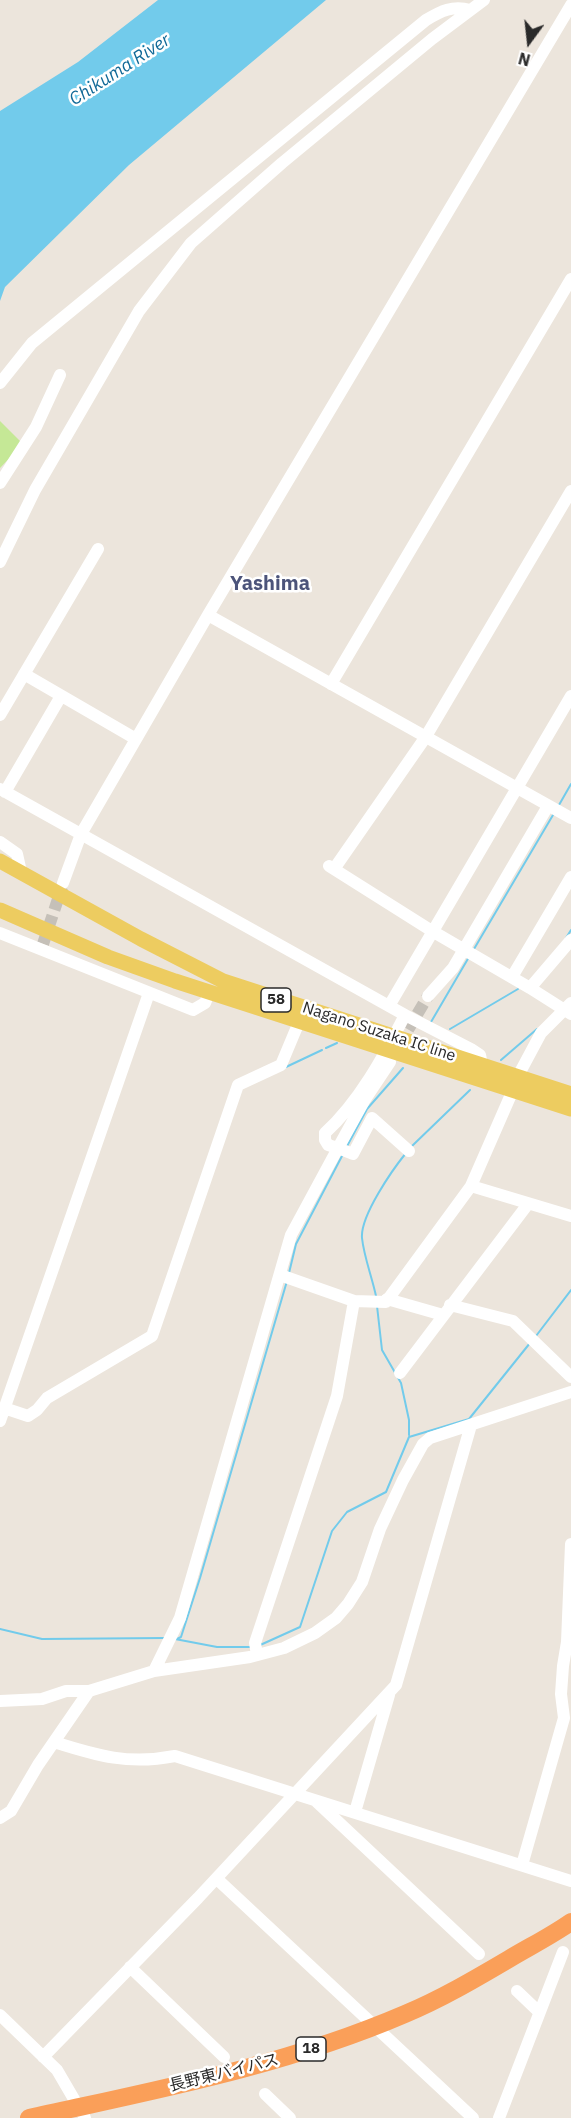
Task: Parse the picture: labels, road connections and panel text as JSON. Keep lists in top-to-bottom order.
{
  "streets": {
    "highway": ["18", "長野東バイパス"],
    "main road": ["58", "Nagano Suzaka IC line"]
  },
  "districts": ["Yashima"],
  "water": ["Chikuma River"],
  "north": "bottom"
}
